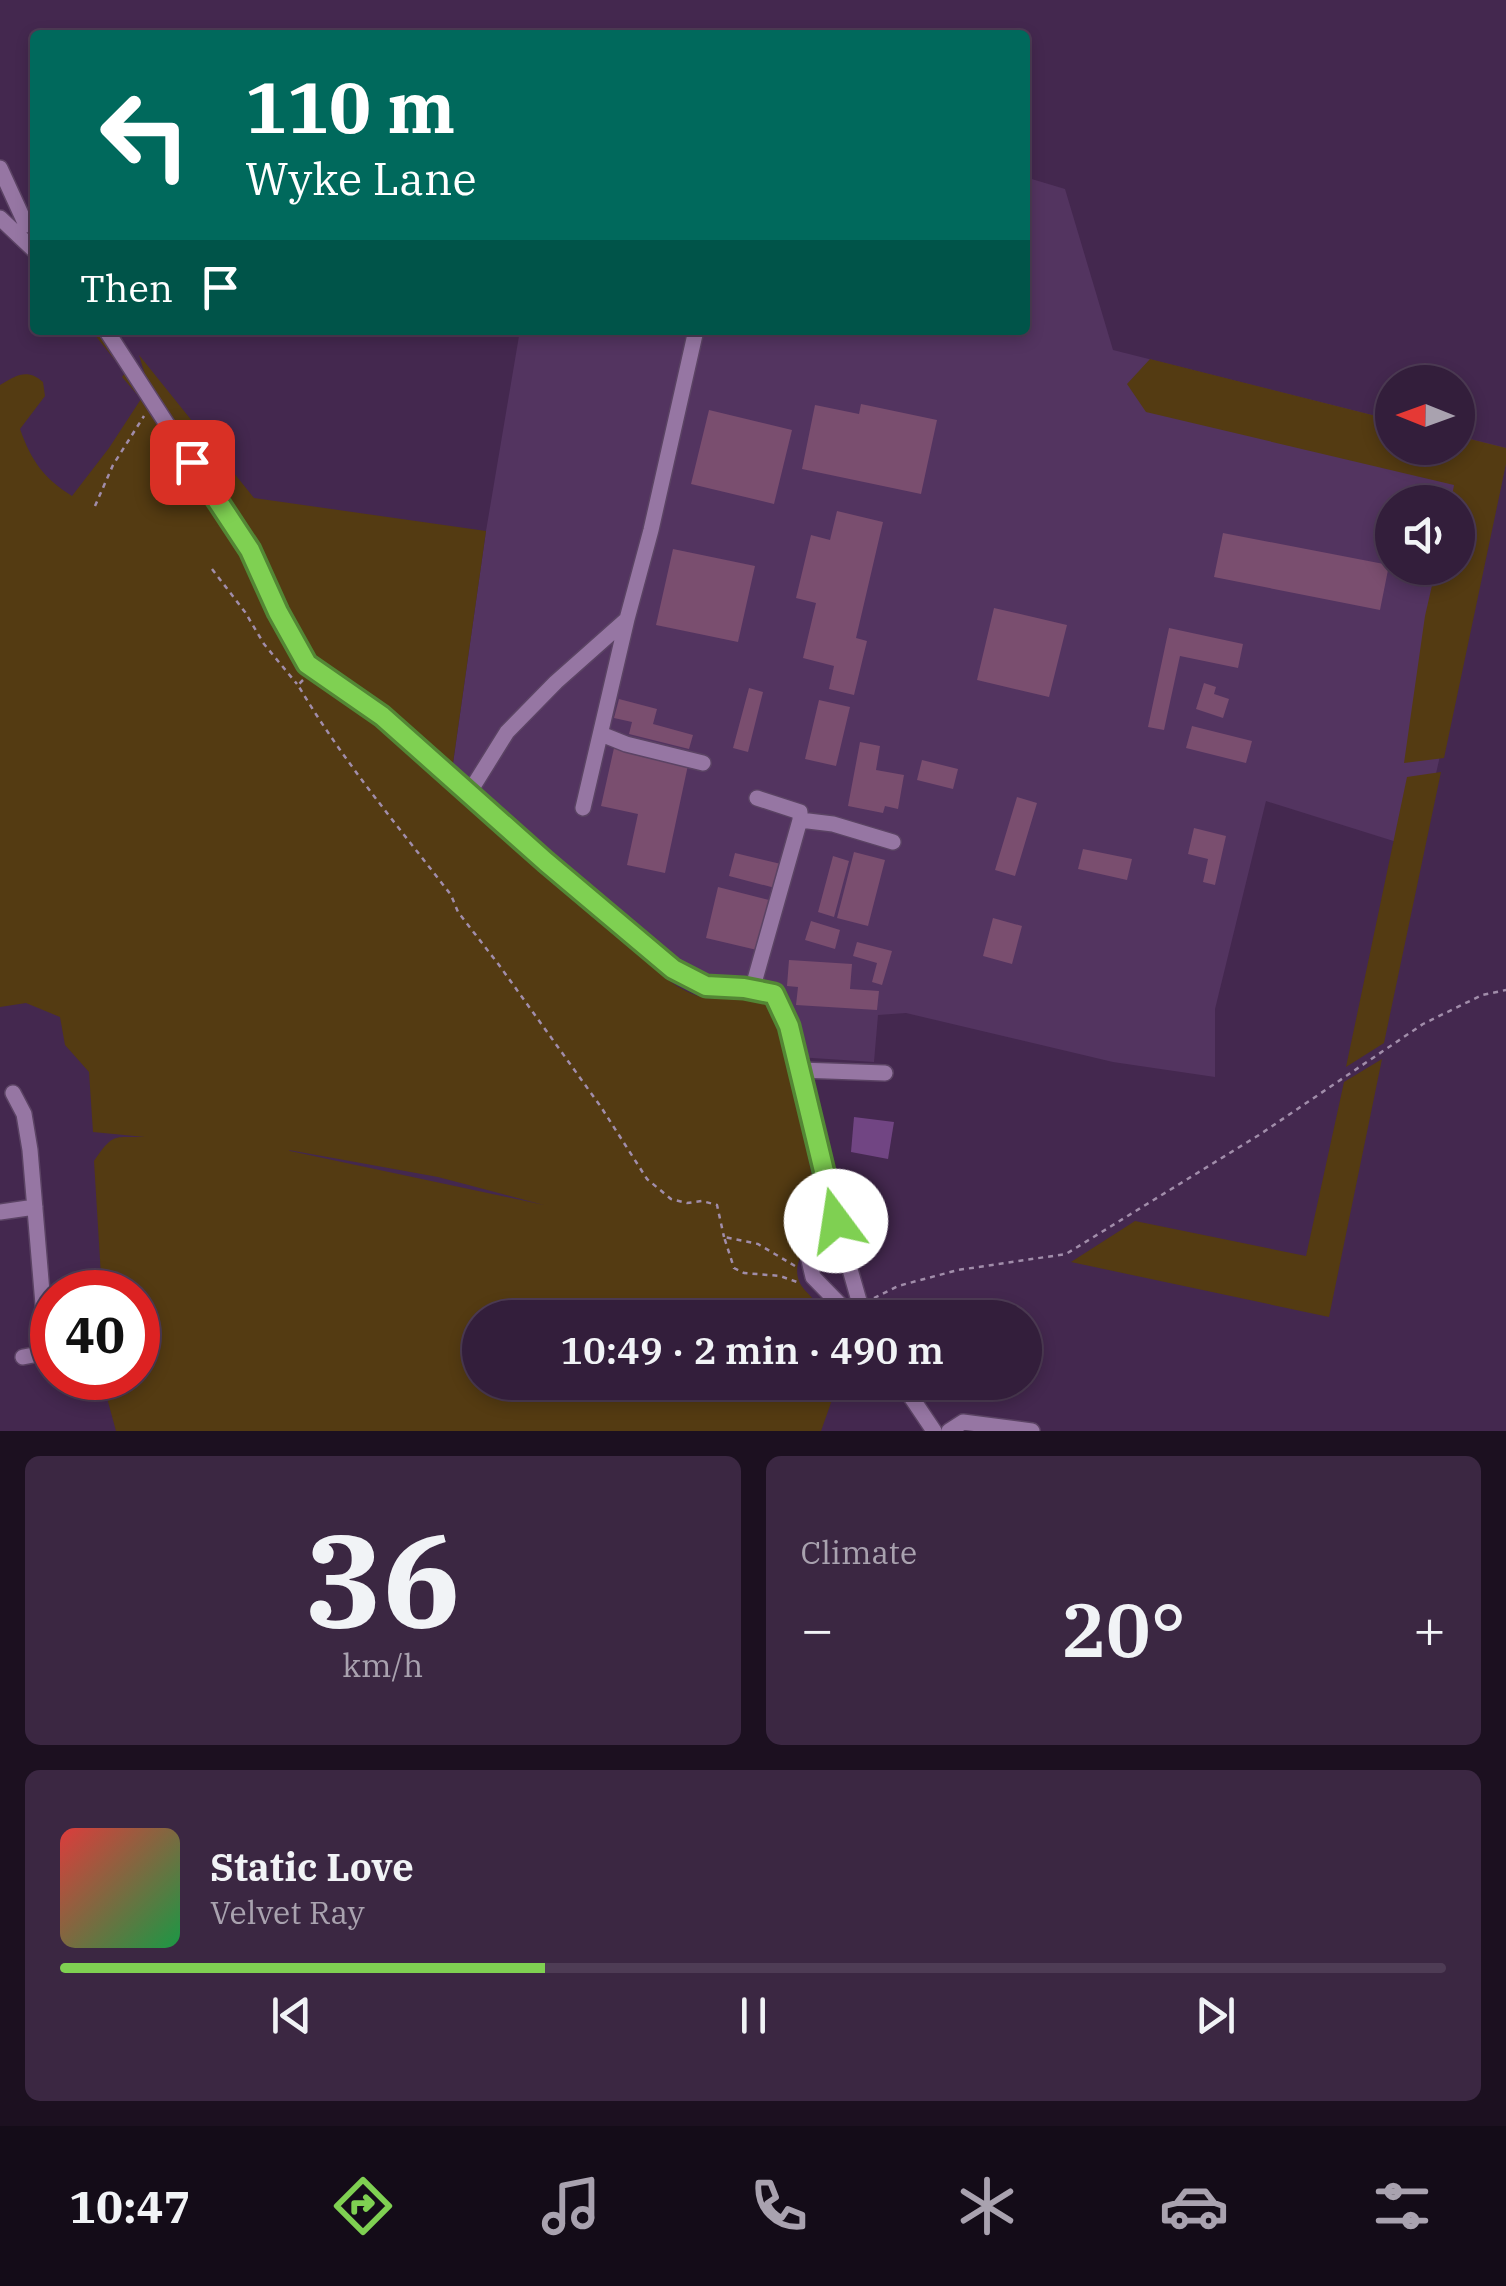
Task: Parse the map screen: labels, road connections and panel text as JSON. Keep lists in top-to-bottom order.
{
  "north": "left",
  "page": {
    "turn": ["110 m", "Wyke Lane"],
    "then": "Then",
    "limit": "40",
    "trip": "10:49 · 2 min · 490 m",
    "tile": [
      ["36", "km/h"],
      "Climate"
    ],
    "heat": ["−", "20°", "+"],
    "song": ["Static Love", "Velvet Ray"],
    "tabs": "10:47"
  }
}
